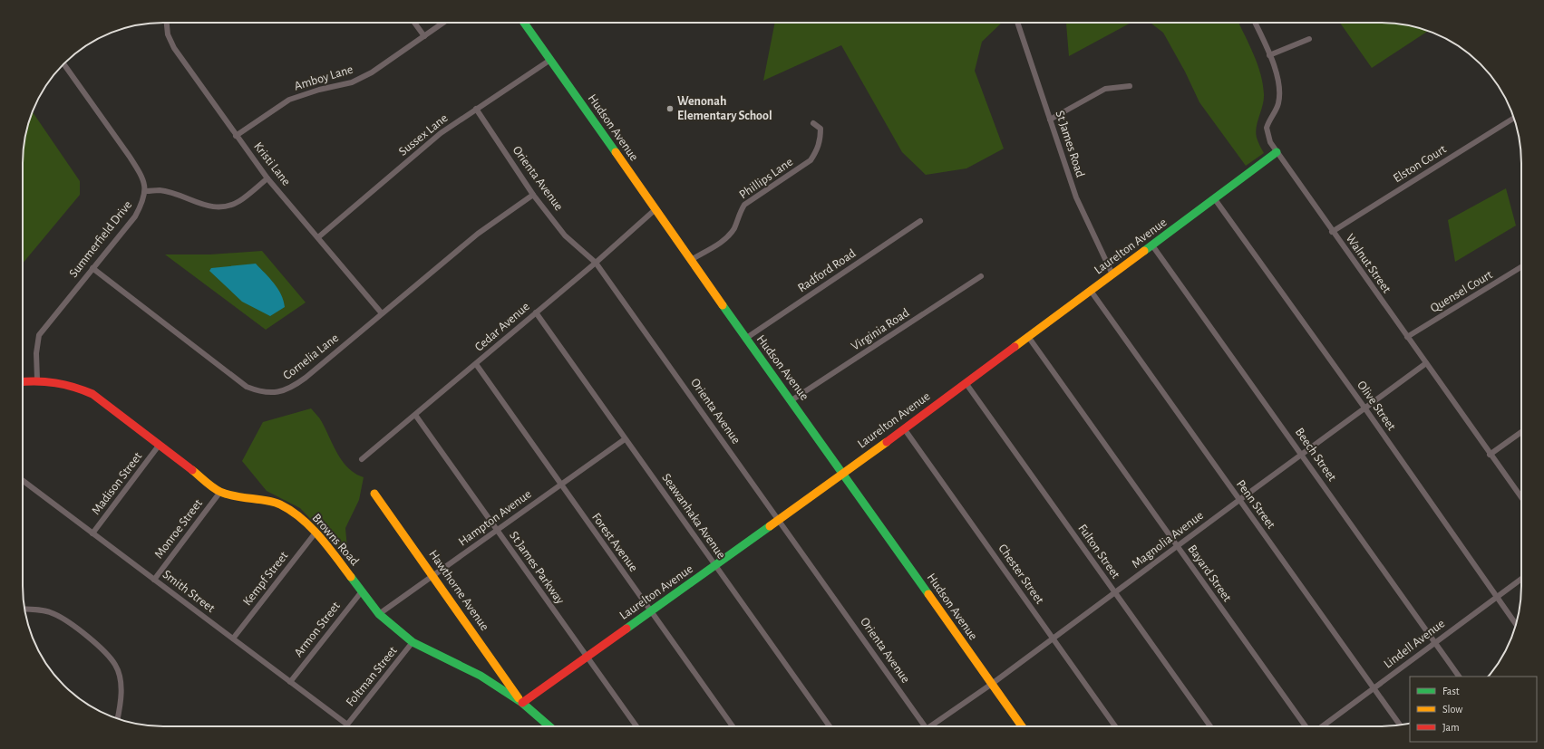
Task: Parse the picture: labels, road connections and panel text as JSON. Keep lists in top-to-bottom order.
{
  "streets": {
    "street": [
      "Amboy Lane",
      "Hudson Avenue",
      "Sussex Lane",
      "St James Road",
      "Kristi Lane",
      "Elston Court",
      "Orienta Avenue",
      "Phillips Lane",
      "Summerfield Drive",
      "Laurelton Avenue",
      "Walnut Street",
      "Radford Road",
      "Quensel Court",
      "Cedar Avenue",
      "Virginia Road",
      "Cornelia Lane",
      "Olive Street",
      "Beech Street",
      "Madison Street",
      "Penn Street",
      "Seawanhaka Avenue",
      "Hampton Avenue",
      "Monroe Street",
      "Browns Road",
      "Magnolia Avenue",
      "Forest Avenue",
      "Fulton Street",
      "St James Parkway",
      "Bayard Street",
      "Chester Street",
      "Kempf Street",
      "Hawthorne Avenue",
      "Smith Street",
      "Armon Street",
      "Lindell Avenue",
      "Foltman Street"
    ]
  },
  "crossings": [
    ["Amboy Lane", "Kristi Lane"],
    ["Hudson Avenue", "Sussex Lane"],
    ["Hudson Avenue", "Phillips Lane"],
    ["Hudson Avenue", "Laurelton Avenue"],
    ["Hudson Avenue", "Radford Road"],
    ["Hudson Avenue", "Cedar Avenue"],
    ["Hudson Avenue", "Virginia Road"],
    ["Hudson Avenue", "Magnolia Avenue"],
    ["Sussex Lane", "Kristi Lane"],
    ["Sussex Lane", "Orienta Avenue"],
    ["St James Road", "Laurelton Avenue"],
    ["Kristi Lane", "Cornelia Lane"],
    ["Elston Court", "Walnut Street"],
    ["Orienta Avenue", "Laurelton Avenue"],
    ["Orienta Avenue", "Cedar Avenue"],
    ["Orienta Avenue", "Cornelia Lane"],
    ["Summerfield Drive", "Cornelia Lane"],
    ["Summerfield Drive", "Browns Road"],
    ["Laurelton Avenue", "Walnut Street"],
    ["Laurelton Avenue", "Olive Street"],
    ["Laurelton Avenue", "Beech Street"],
    ["Laurelton Avenue", "Penn Street"],
    ["Laurelton Avenue", "Seawanhaka Avenue"],
    ["Laurelton Avenue", "Browns Road"],
    ["Laurelton Avenue", "Forest Avenue"],
    ["Laurelton Avenue", "Fulton Street"],
    ["Laurelton Avenue", "St James Parkway"],
    ["Laurelton Avenue", "Bayard Street"],
    ["Laurelton Avenue", "Chester Street"],
    ["Laurelton Avenue", "Hawthorne Avenue"],
    ["Walnut Street", "Quensel Court"],
    ["Walnut Street", "Magnolia Avenue"],
    ["Cedar Avenue", "Seawanhaka Avenue"],
    ["Cedar Avenue", "Forest Avenue"],
    ["Cedar Avenue", "St James Parkway"],
    ["Olive Street", "Magnolia Avenue"],
    ["Olive Street", "Lindell Avenue"],
    ["Beech Street", "Magnolia Avenue"],
    ["Beech Street", "Lindell Avenue"],
    ["Madison Street", "Browns Road"],
    ["Madison Street", "Smith Street"],
    ["Penn Street", "Magnolia Avenue"],
    ["Penn Street", "Lindell Avenue"],
    ["Seawanhaka Avenue", "Hampton Avenue"],
    ["Hampton Avenue", "Browns Road"],
    ["Hampton Avenue", "Forest Avenue"],
    ["Hampton Avenue", "St James Parkway"],
    ["Hampton Avenue", "Hawthorne Avenue"],
    ["Monroe Street", "Browns Road"],
    ["Monroe Street", "Smith Street"],
    ["Browns Road", "Kempf Street"],
    ["Browns Road", "Hawthorne Avenue"],
    ["Browns Road", "Armon Street"],
    ["Browns Road", "Foltman Street"],
    ["Magnolia Avenue", "Fulton Street"],
    ["Magnolia Avenue", "Bayard Street"],
    ["Magnolia Avenue", "Chester Street"],
    ["Kempf Street", "Smith Street"],
    ["Smith Street", "Armon Street"],
    ["Smith Street", "Foltman Street"]
  ],
  "places": ["Wenonah Elementary School"],
  "legend": ["Fast", "Slow", "Jam"]
}
